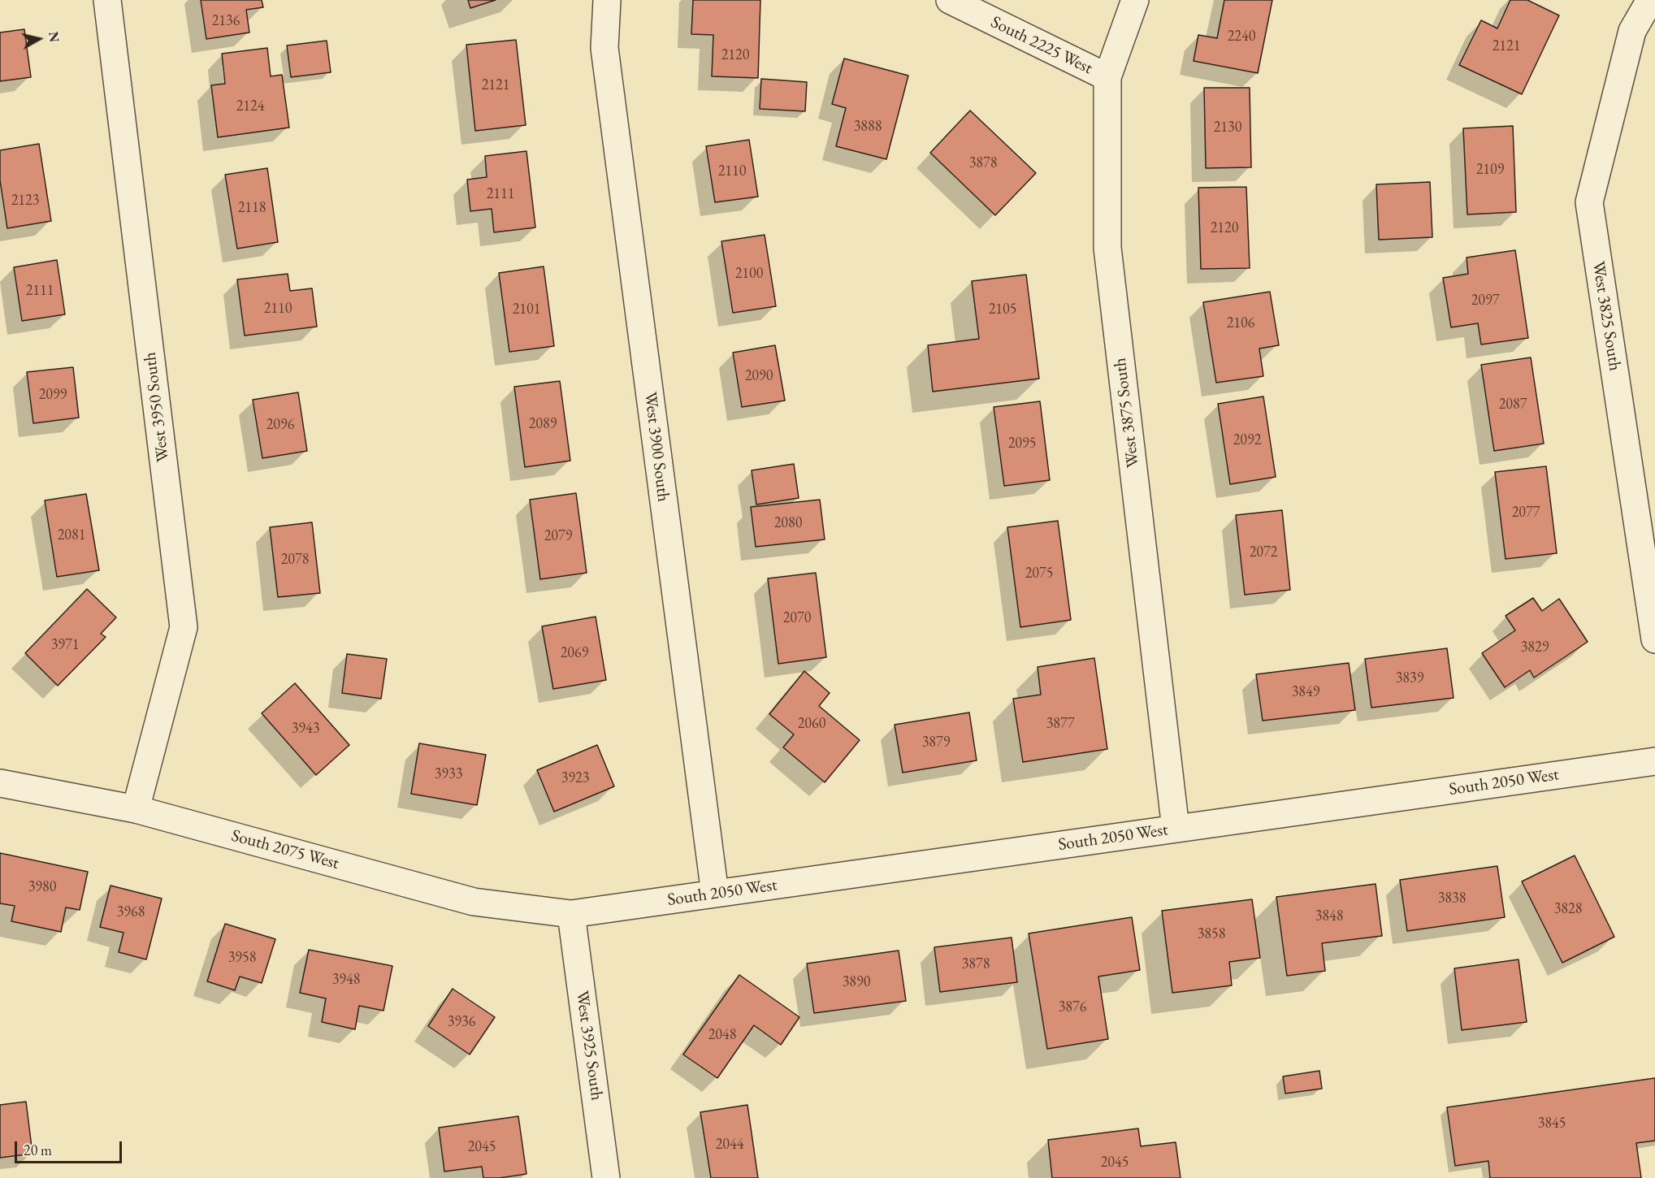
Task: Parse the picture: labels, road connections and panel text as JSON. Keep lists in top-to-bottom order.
{
  "streets": {
    "street": [
      "South 2225 West",
      "West 3825 South",
      "West 3950 South",
      "West 3875 South",
      "West 3900 South",
      "South 2050 West",
      "South 2075 West",
      "West 3925 South"
    ]
  },
  "crossings": [
    ["South 2225 West", "West 3875 South"],
    ["West 3950 South", "South 2075 West"],
    ["West 3875 South", "South 2050 West"],
    ["West 3900 South", "South 2050 West"],
    ["South 2050 West", "South 2075 West"],
    ["South 2050 West", "West 3925 South"],
    ["South 2075 West", "West 3925 South"]
  ],
  "house_numbers": [
    "2136",
    "2240",
    "2121",
    "2120",
    "2121",
    "2124",
    "3888",
    "2130",
    "3878",
    "2109",
    "2110",
    "2111",
    "2123",
    "2118",
    "2120",
    "2100",
    "2111",
    "2097",
    "2110",
    "2101",
    "2105",
    "2106",
    "2090",
    "2099",
    "2087",
    "2089",
    "2096",
    "2092",
    "2095",
    "2077",
    "2080",
    "2081",
    "2079",
    "2072",
    "2078",
    "2075",
    "2070",
    "3971",
    "3829",
    "2069",
    "3839",
    "3849",
    "2060",
    "3877",
    "3943",
    "3879",
    "3933",
    "3923",
    "3980",
    "3838",
    "3828",
    "3968",
    "3848",
    "3858",
    "3958",
    "3878",
    "3948",
    "3890",
    "3876",
    "3936",
    "2048",
    "3845",
    "2044",
    "2045",
    "2045"
  ],
  "scale_bar": "20 m",
  "north": "right"
}
